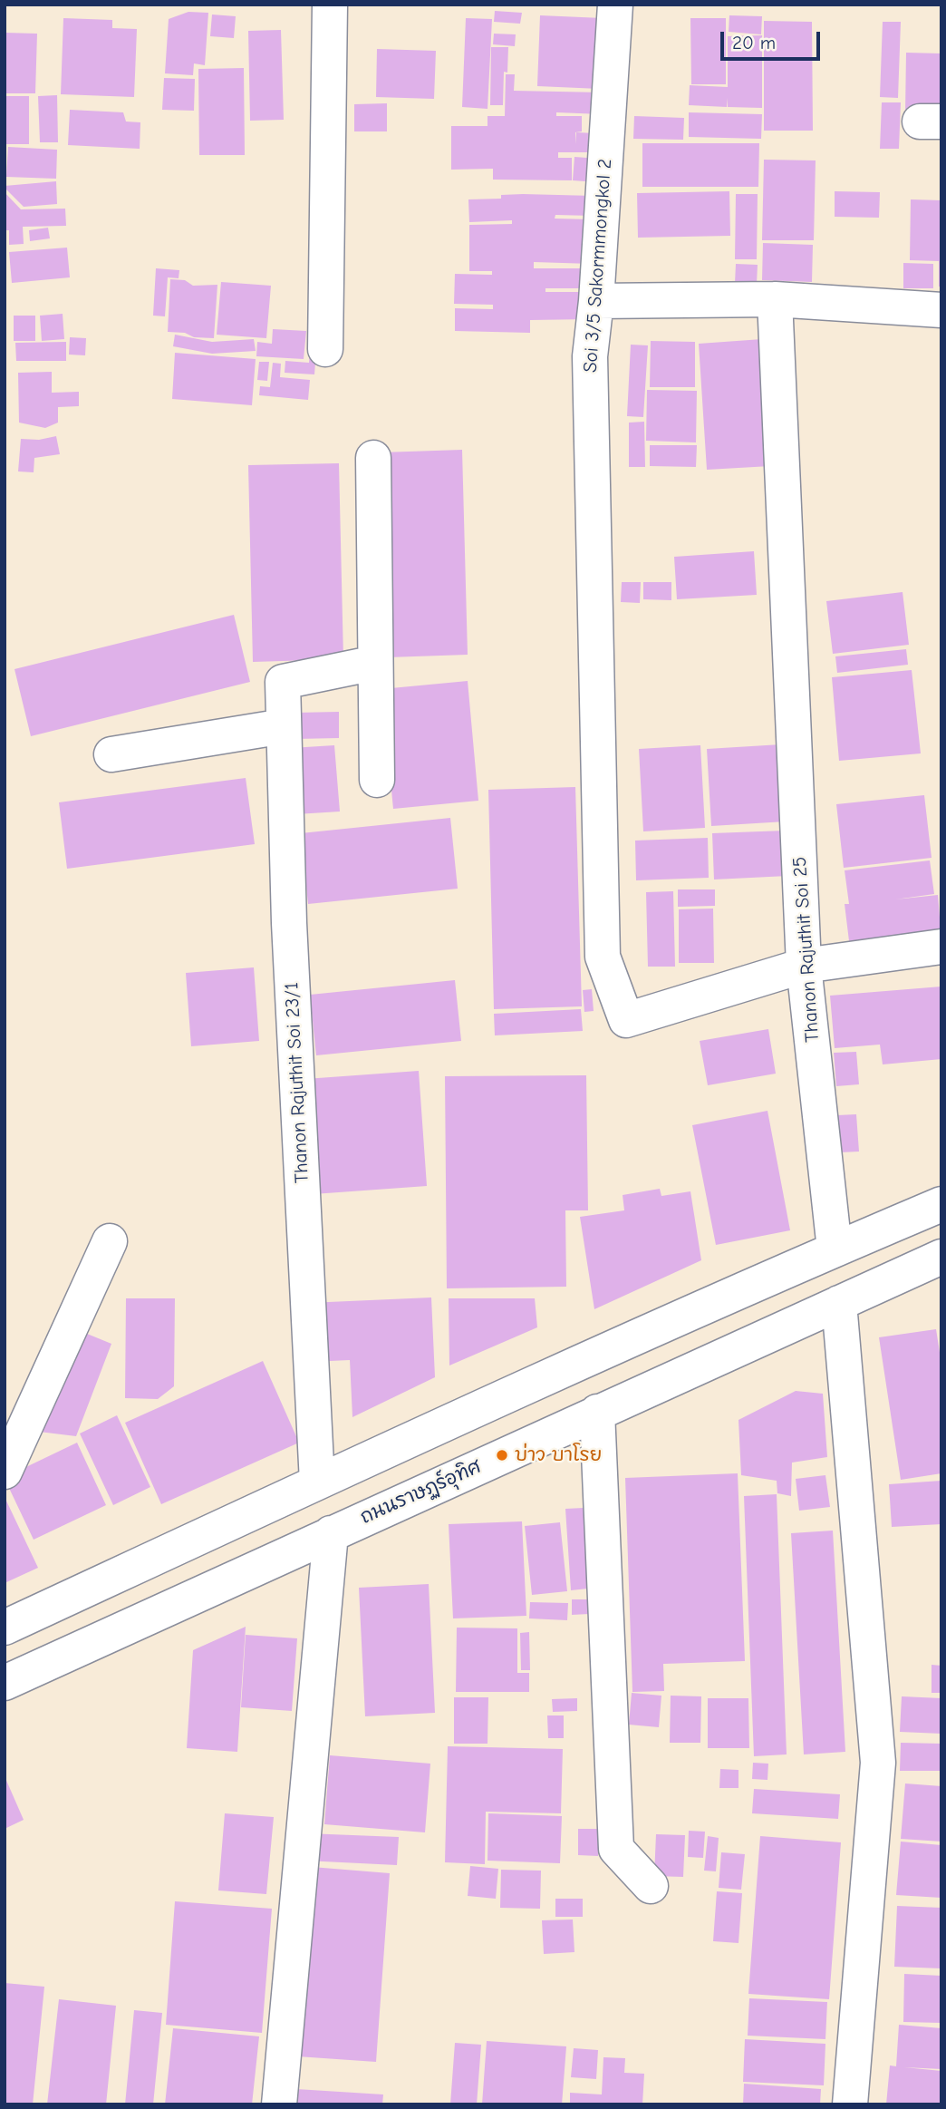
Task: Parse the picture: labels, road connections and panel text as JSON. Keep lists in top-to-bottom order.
{
  "streets": {
    "street": [
      "Soi 3/5 Sakormmongkol 2",
      "Thanon Rajuthit Soi 25",
      "Thanon Rajuthit Soi 23/1",
      "ถนนราษฏร์อุทิศ"
    ]
  },
  "crossings": [
    ["Soi 3/5 Sakormmongkol 2", "Thanon Rajuthit Soi 25"]
  ],
  "places": ["บ่าว บาโรย"],
  "scale_bar": "20 m"
}
